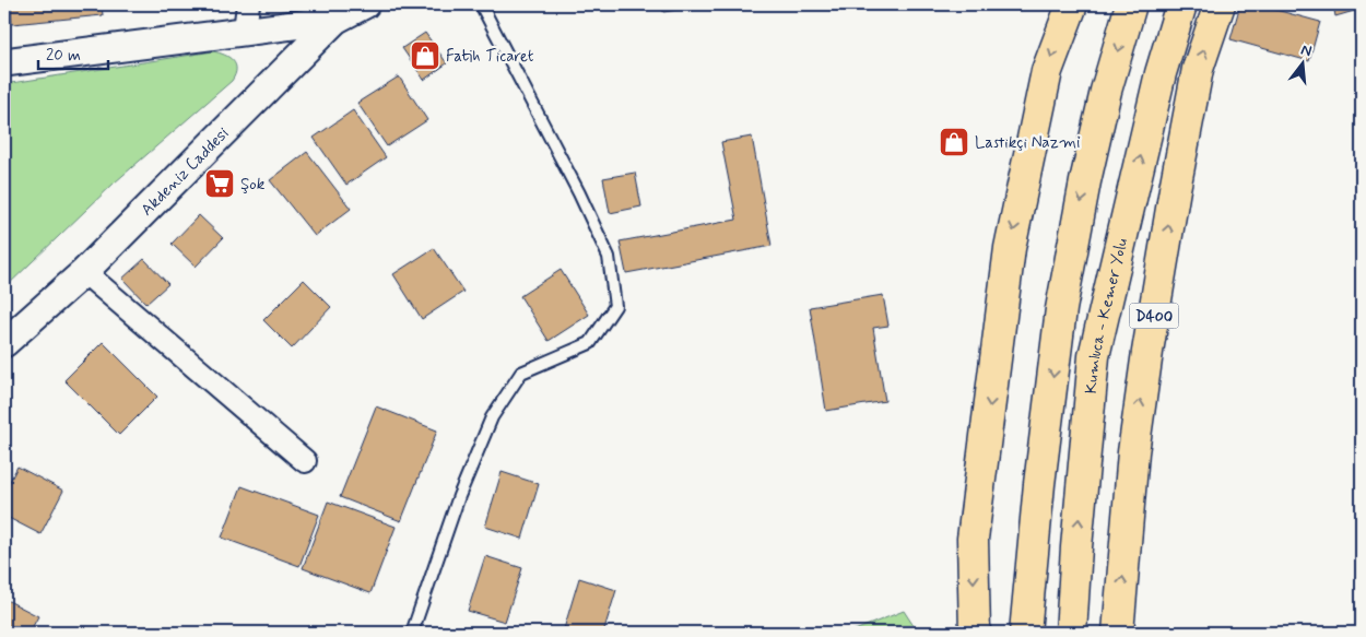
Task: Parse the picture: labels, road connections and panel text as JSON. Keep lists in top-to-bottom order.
{
  "streets": {
    "highway": ["Kumluca - Kemer Yolu", "D400"],
    "street": ["Akdeniz Caddesi"]
  },
  "places": {
    "shop": ["Fatih Ticaret", "Lastikçi Nazmi"],
    "supermarket": ["Şok"]
  },
  "scale_bar": "20 m",
  "north": "top"
}
